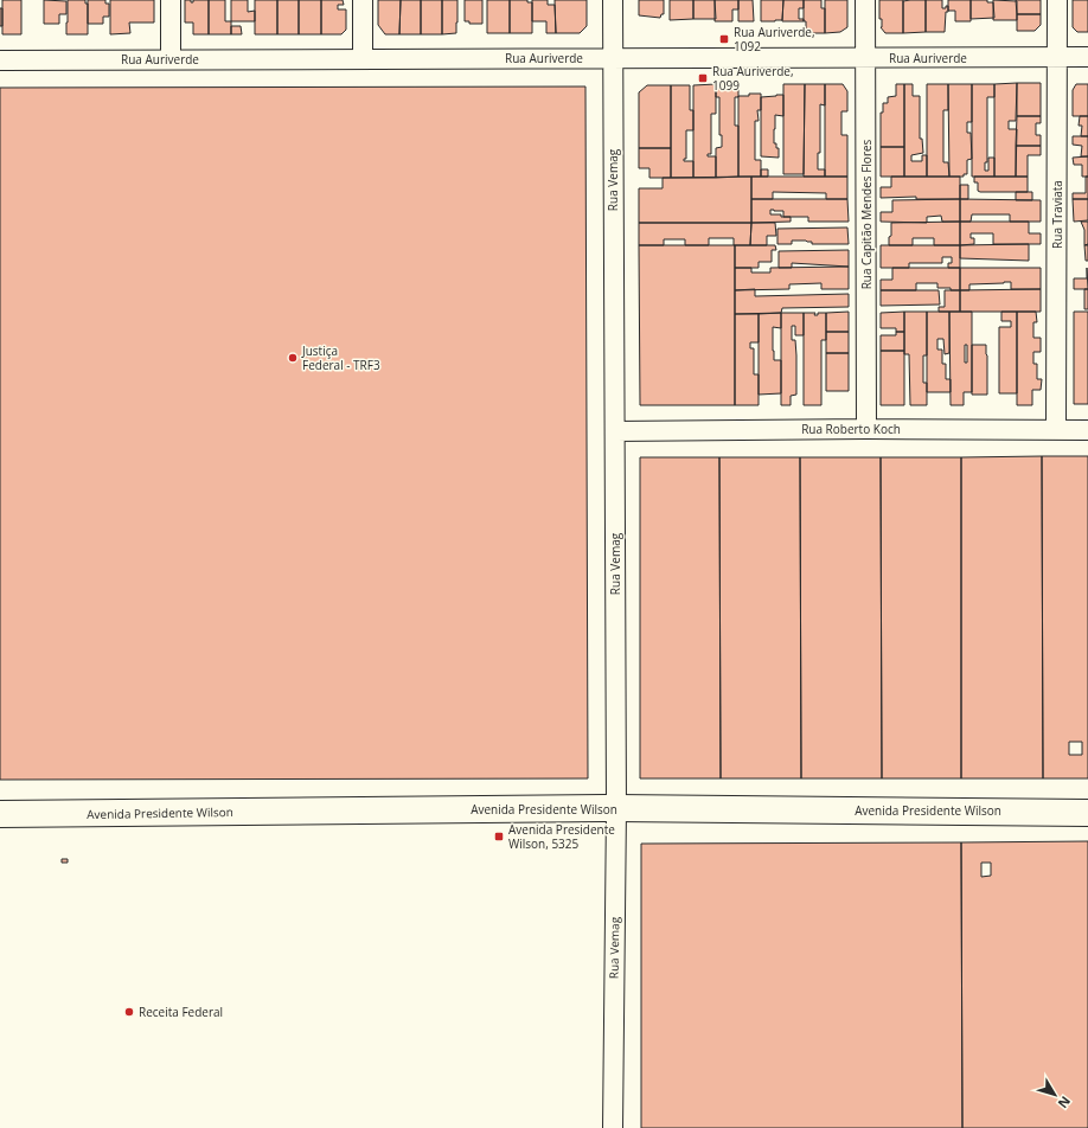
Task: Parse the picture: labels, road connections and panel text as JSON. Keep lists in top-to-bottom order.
{
  "streets": {
    "main road": ["Avenida Presidente Wilson"],
    "street": [
      "Rua Auriverde",
      "Rua Vemag",
      "Rua Capitão Mendes Flores",
      "Rua Traviata",
      "Rua Roberto Koch"
    ]
  },
  "crossings": [
    ["Rua Auriverde", "Rua Vemag"],
    ["Rua Auriverde", "Rua Capitão Mendes Flores"],
    ["Rua Auriverde", "Rua Traviata"],
    ["Rua Vemag", "Rua Roberto Koch"],
    ["Rua Vemag", "Avenida Presidente Wilson"],
    ["Rua Capitão Mendes Flores", "Rua Roberto Koch"],
    ["Rua Traviata", "Rua Roberto Koch"]
  ],
  "places": {
    "transit": ["Rua Auriverde, 1092", "Rua Auriverde, 1099", "Avenida Presidente Wilson, 5325"],
    "other": ["Justiça Federal - TRF3", "Receita Federal"]
  },
  "north": "bottom right"
}
